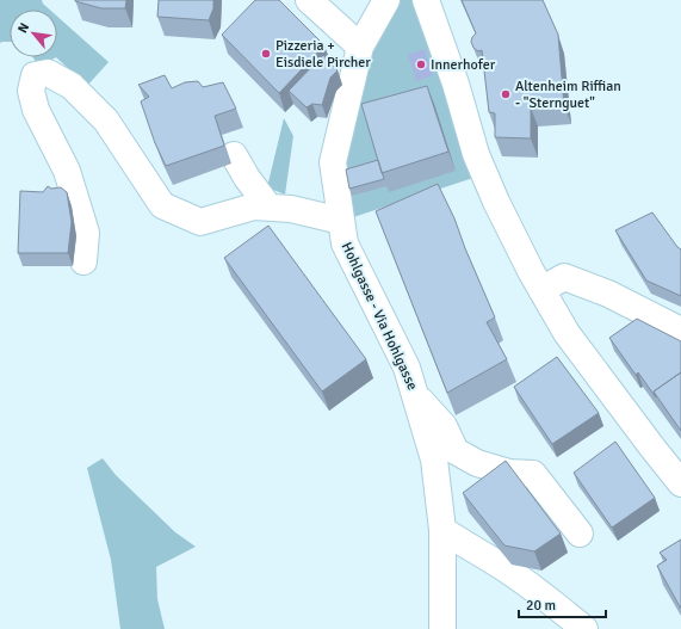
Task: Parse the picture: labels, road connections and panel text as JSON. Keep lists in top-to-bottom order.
{
  "streets": {
    "lane": ["Hohlgasse - Via Hohlgasse"]
  },
  "places": ["Pizzeria + Eisdiele Pircher", "Innerhofer", "Altenheim Riffian - \"Sternguet\""],
  "scale_bar": "20 m",
  "north": "top left"
}
